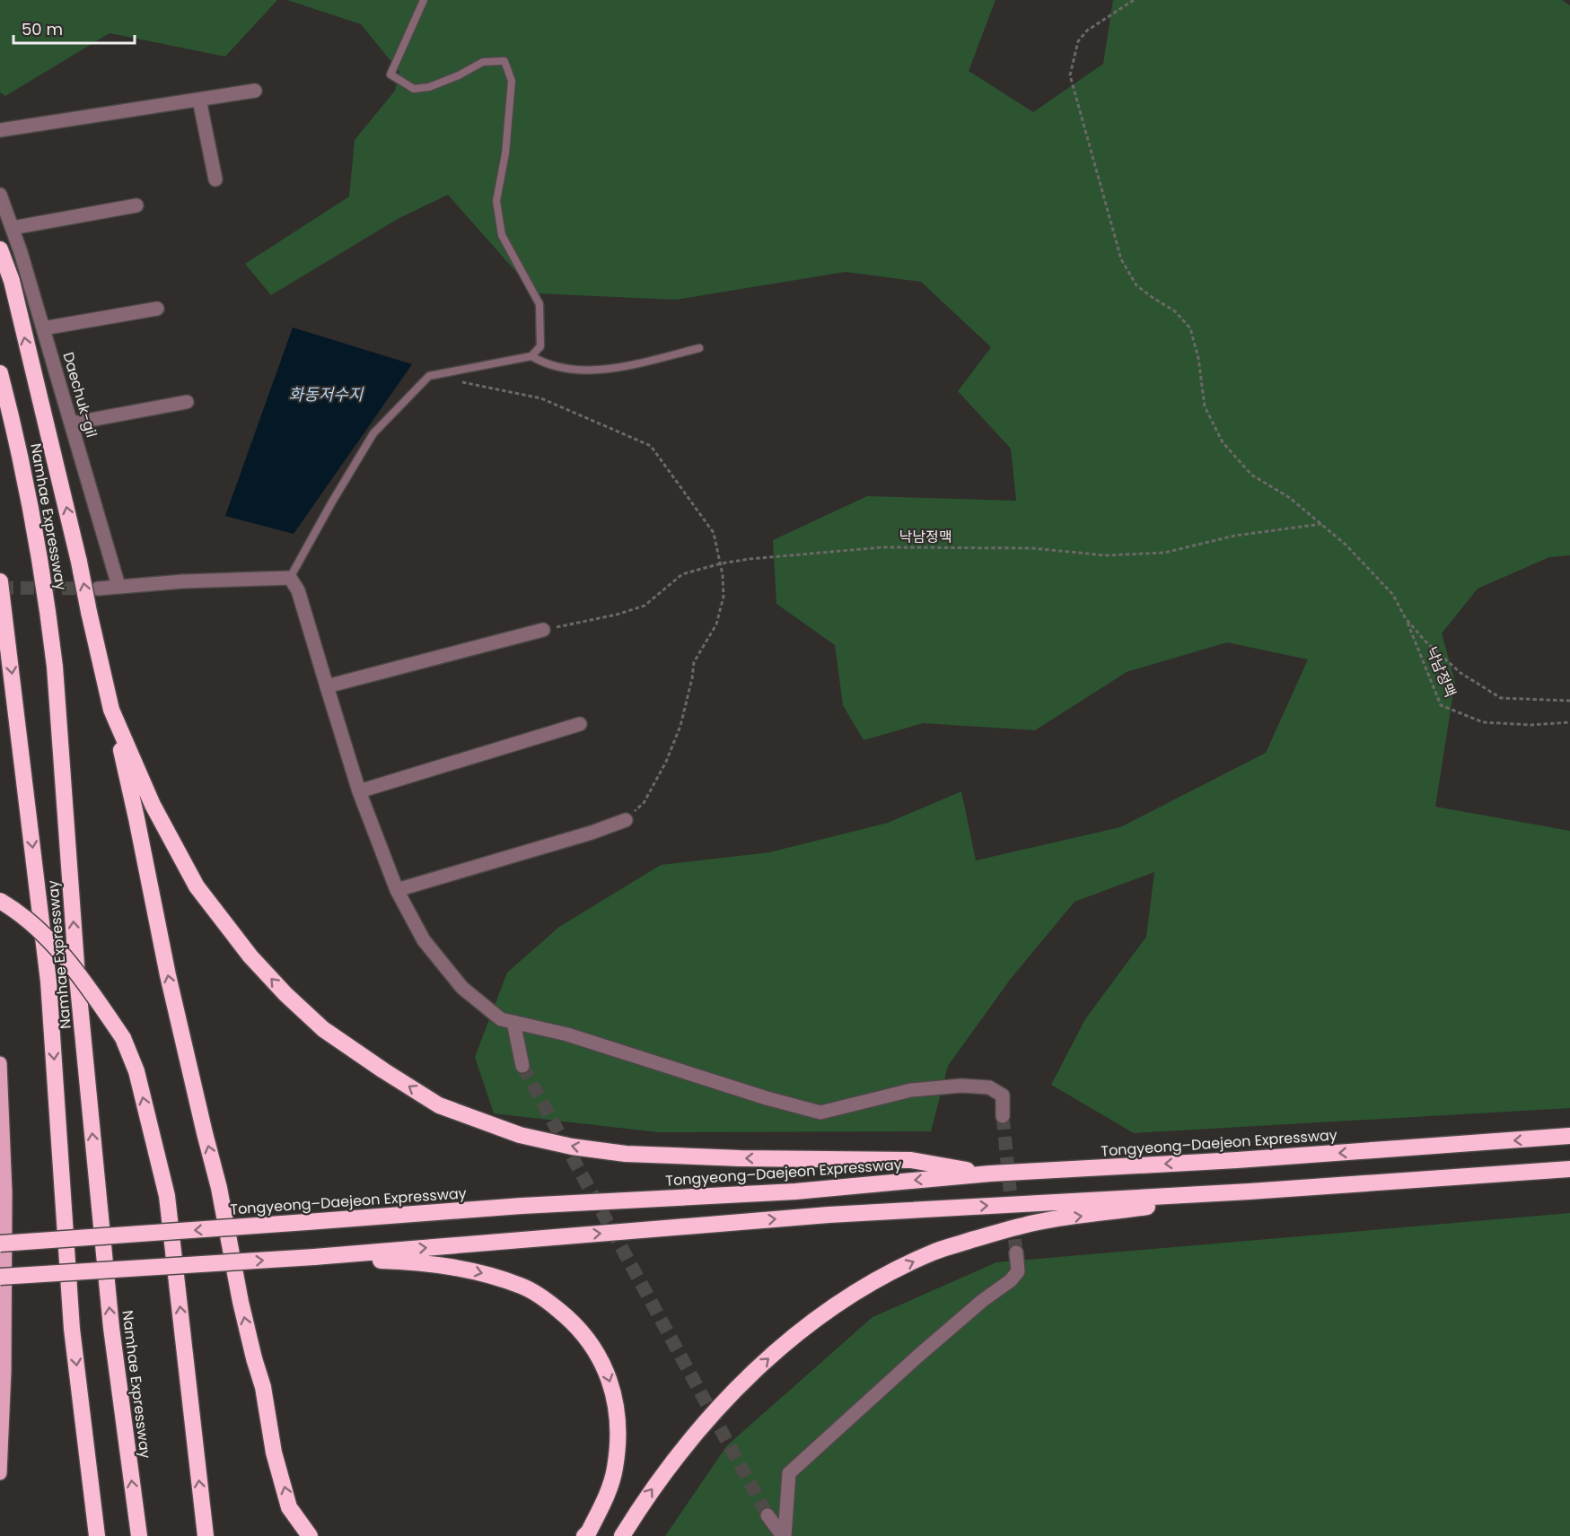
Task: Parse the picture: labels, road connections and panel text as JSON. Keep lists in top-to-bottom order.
{
  "streets": {
    "highway": ["Namhae Expressway", "Tongyeong–Daejeon Expressway"],
    "street": ["Daechuk-gil"],
    "path": ["낙남정맥"]
  },
  "water": ["화동저수지"],
  "scale_bar": "50 m"
}
